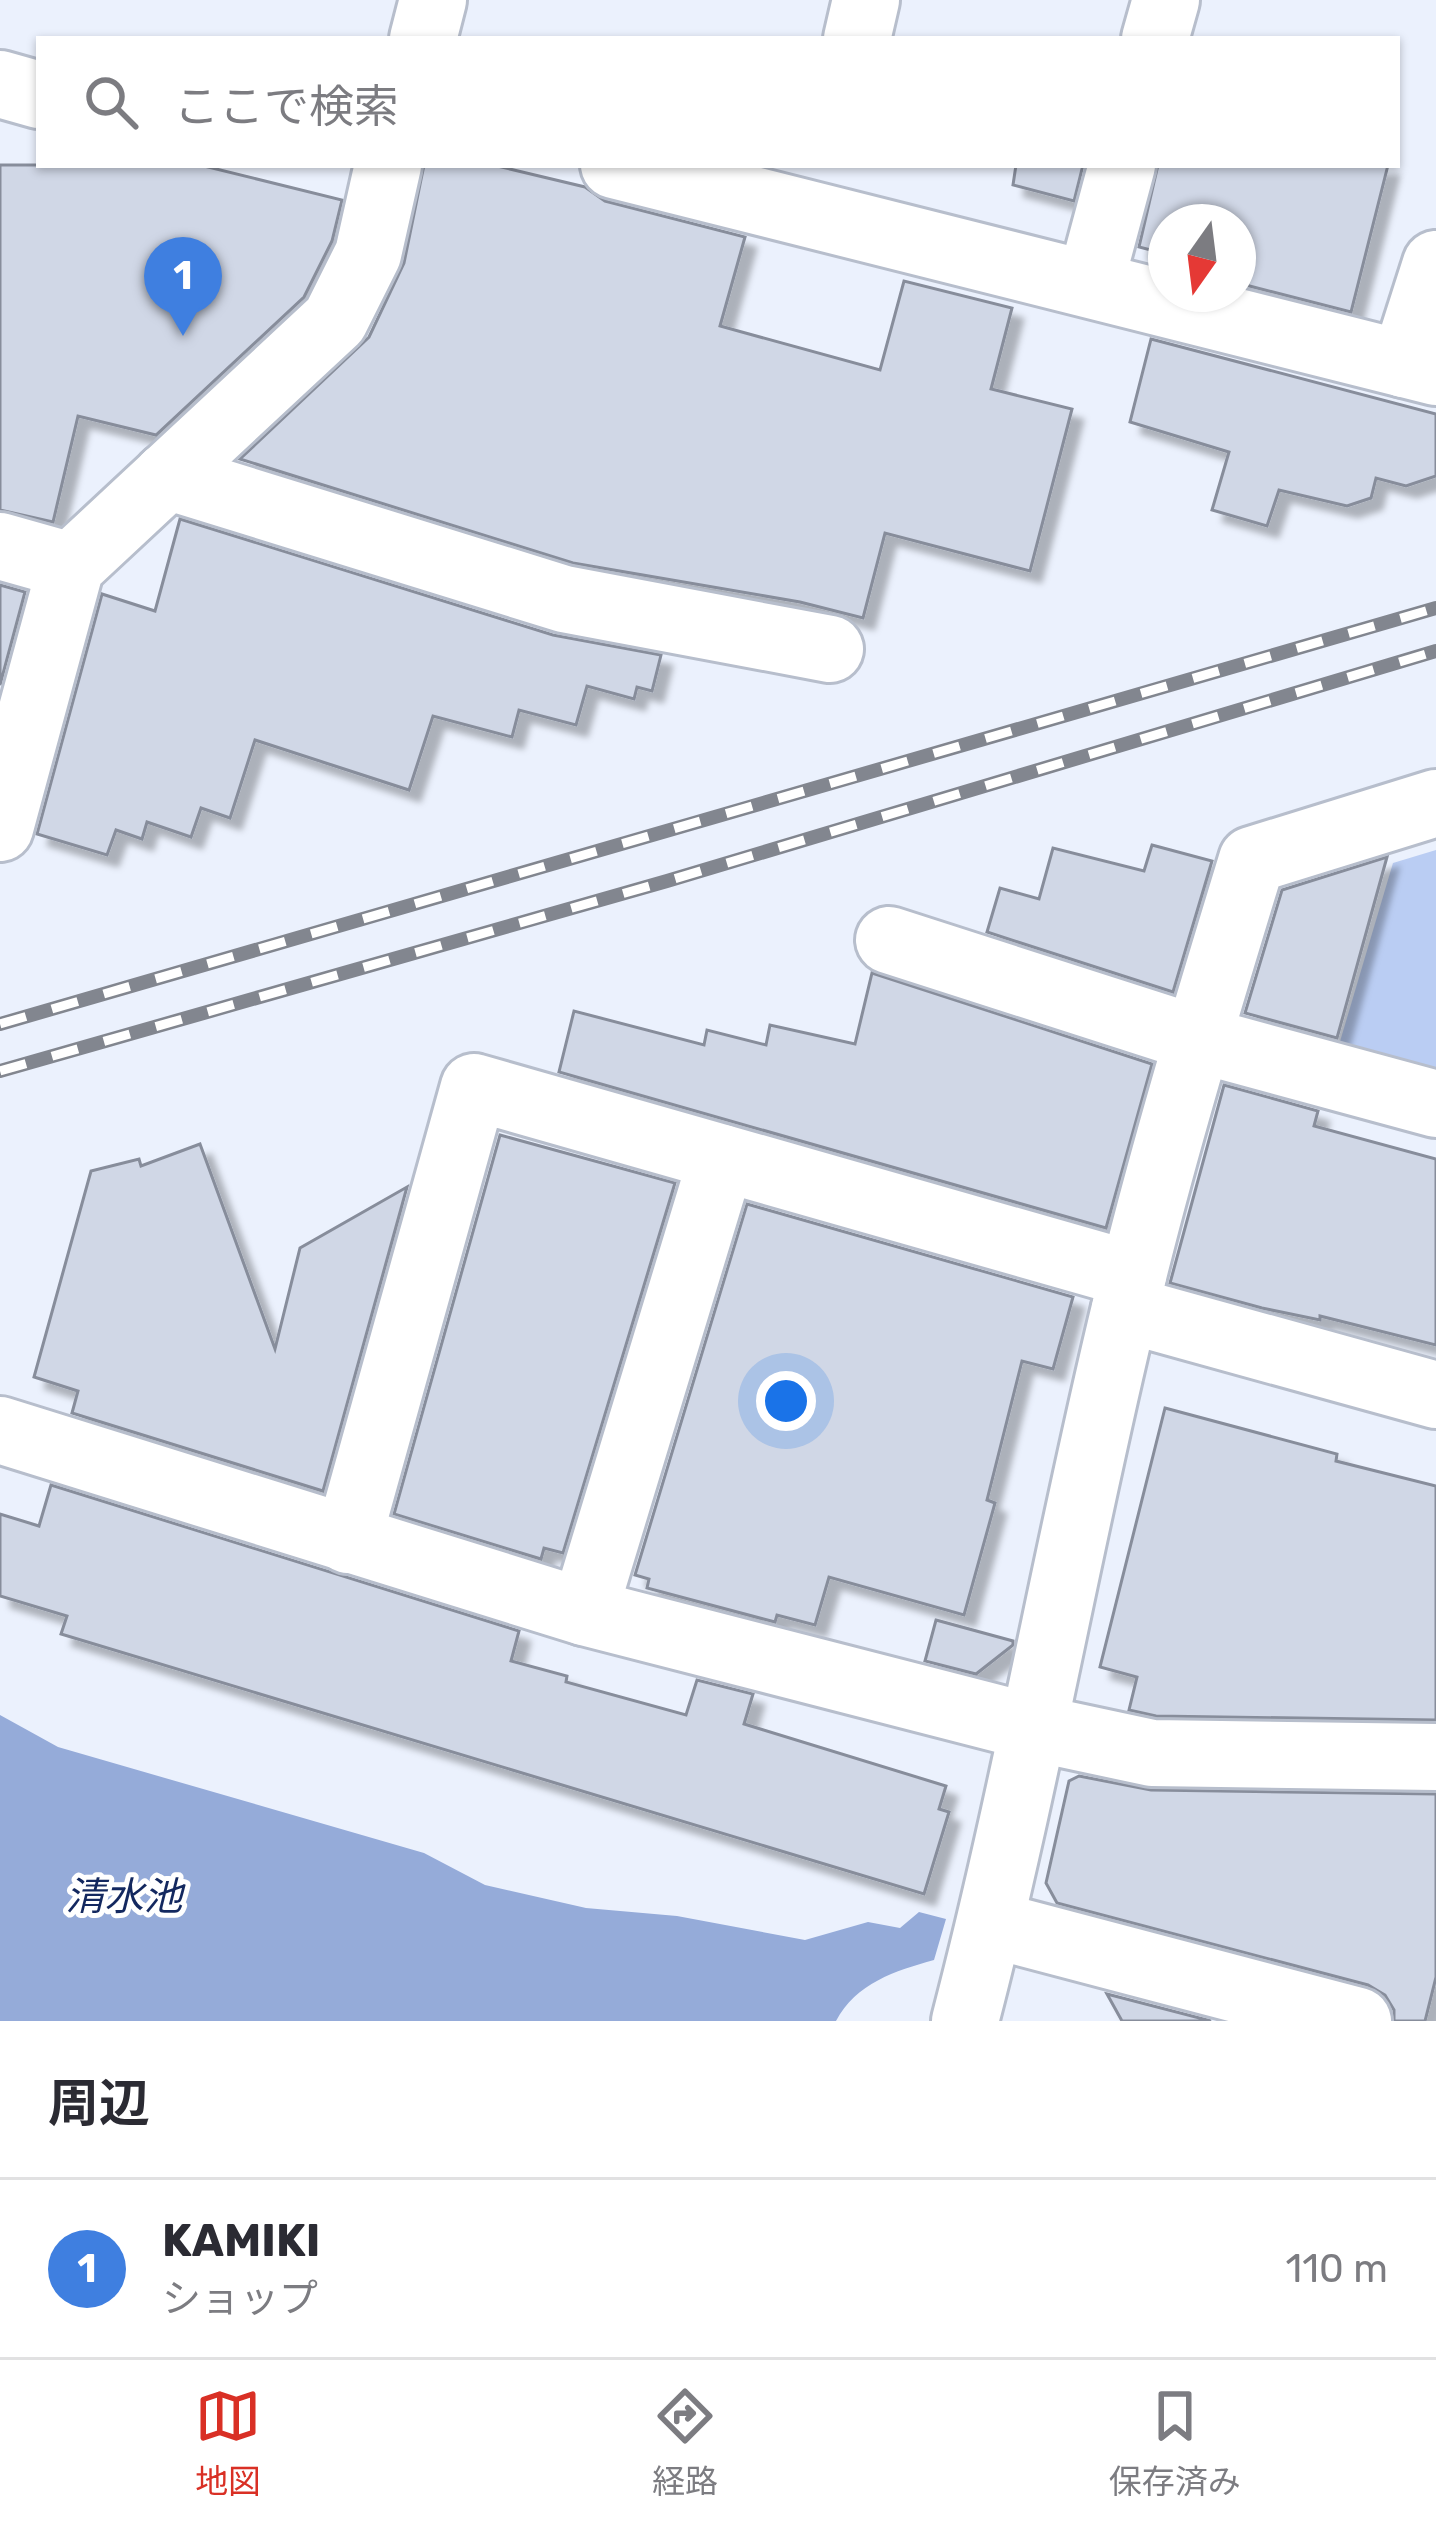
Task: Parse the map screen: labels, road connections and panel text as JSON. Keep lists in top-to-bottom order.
{
  "water": ["清水池"],
  "north": "bottom",
  "page": {
    "search": "ここで検索",
    "pins": "1",
    "heading": "周辺",
    "list": [
      {
        "mark": "1",
        "name": "KAMIKI",
        "note": "ショップ",
        "value": "110 m"
      }
    ],
    "nav": ["地図", "経路", "保存済み"]
  }
}
